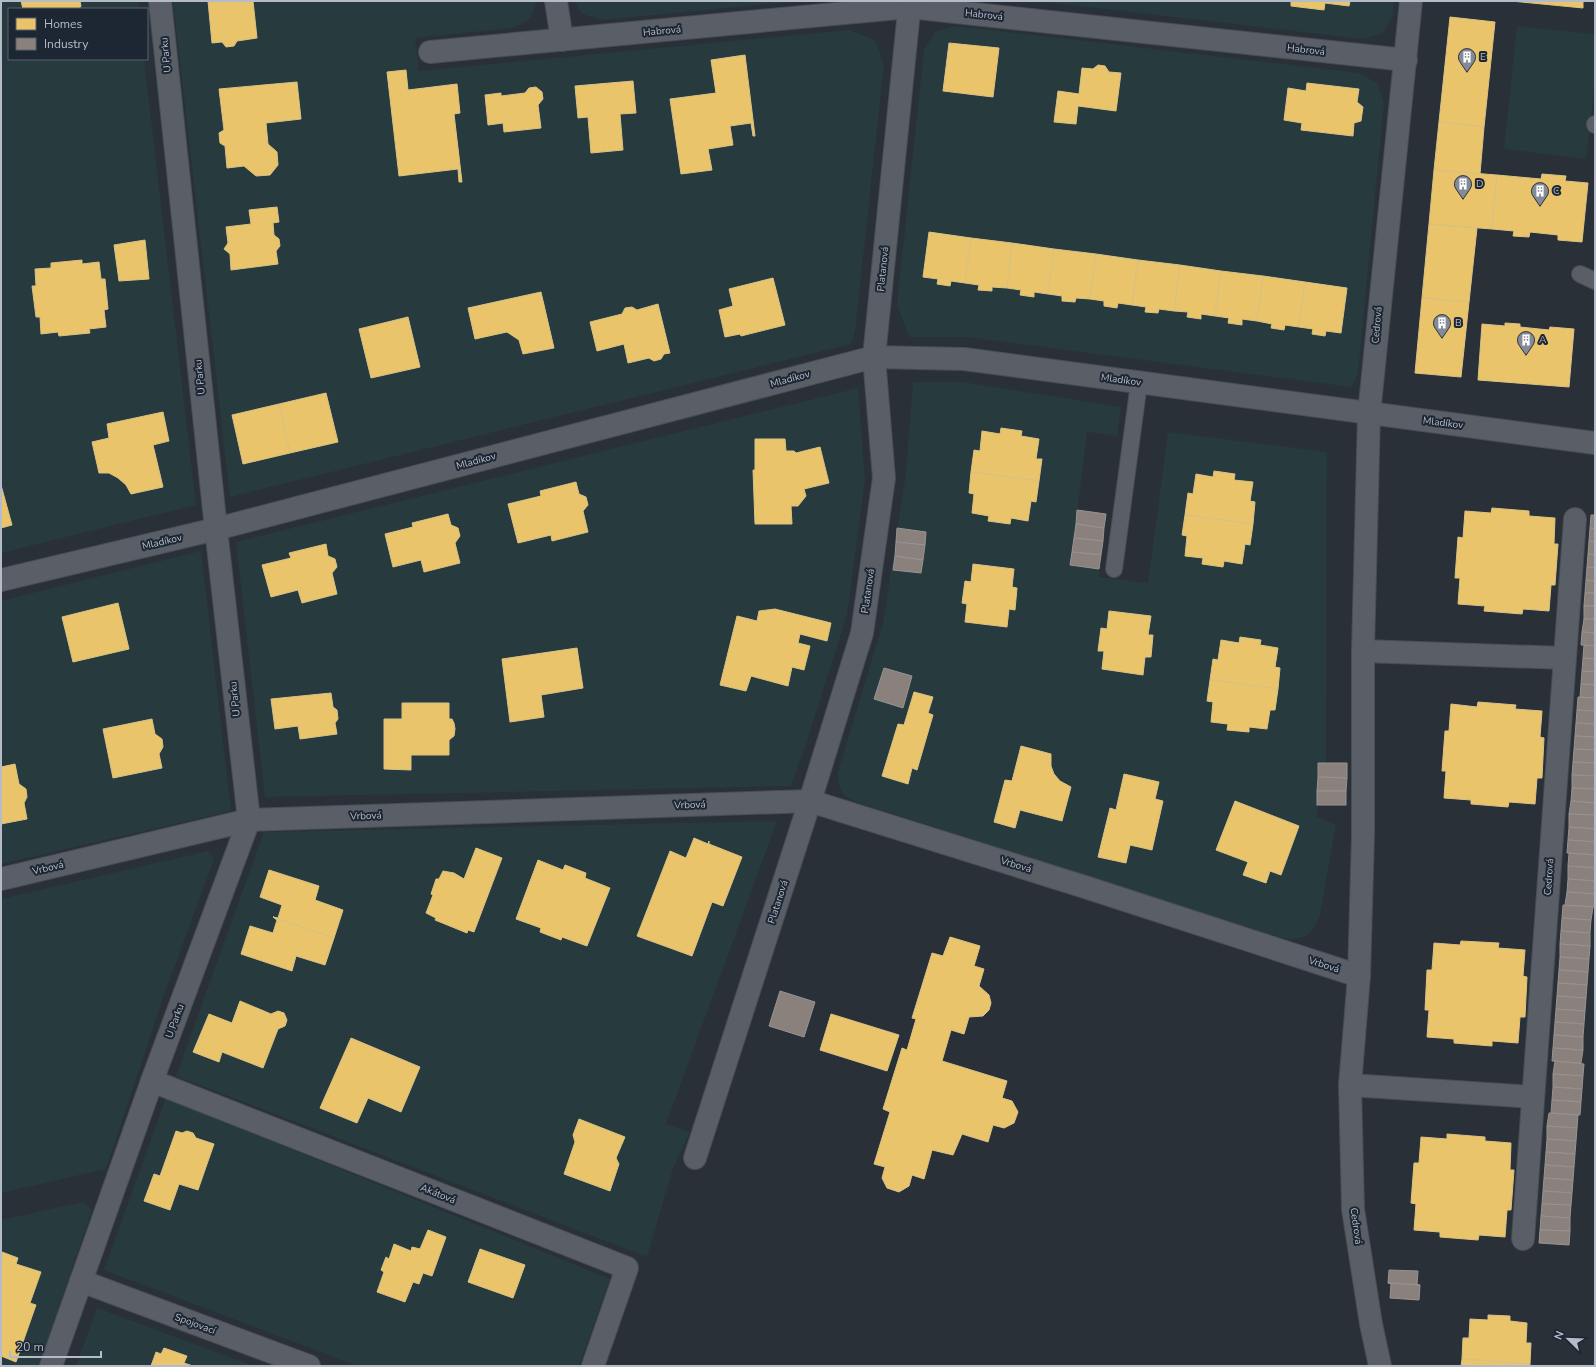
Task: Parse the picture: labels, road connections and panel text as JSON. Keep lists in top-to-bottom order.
{
  "streets": {
    "street": [
      "Habrová",
      "U Parku",
      "Platanová",
      "Cedrová",
      "Mladíkov",
      "Vrbová",
      "Akátová",
      "Spojovací"
    ]
  },
  "crossings": [
    ["Habrová", "Platanová"],
    ["Habrová", "Cedrová"],
    ["U Parku", "Mladíkov"],
    ["U Parku", "Vrbová"],
    ["U Parku", "Akátová"],
    ["U Parku", "Spojovací"],
    ["Platanová", "Mladíkov"],
    ["Platanová", "Vrbová"],
    ["Cedrová", "Mladíkov"],
    ["Cedrová", "Vrbová"]
  ],
  "places": {
    "building": [
      "E",
      "D",
      "C",
      "B",
      "A"
    ]
  },
  "legend": ["Homes", "Industry"],
  "scale_bar": "20 m",
  "north": "top left"
}
